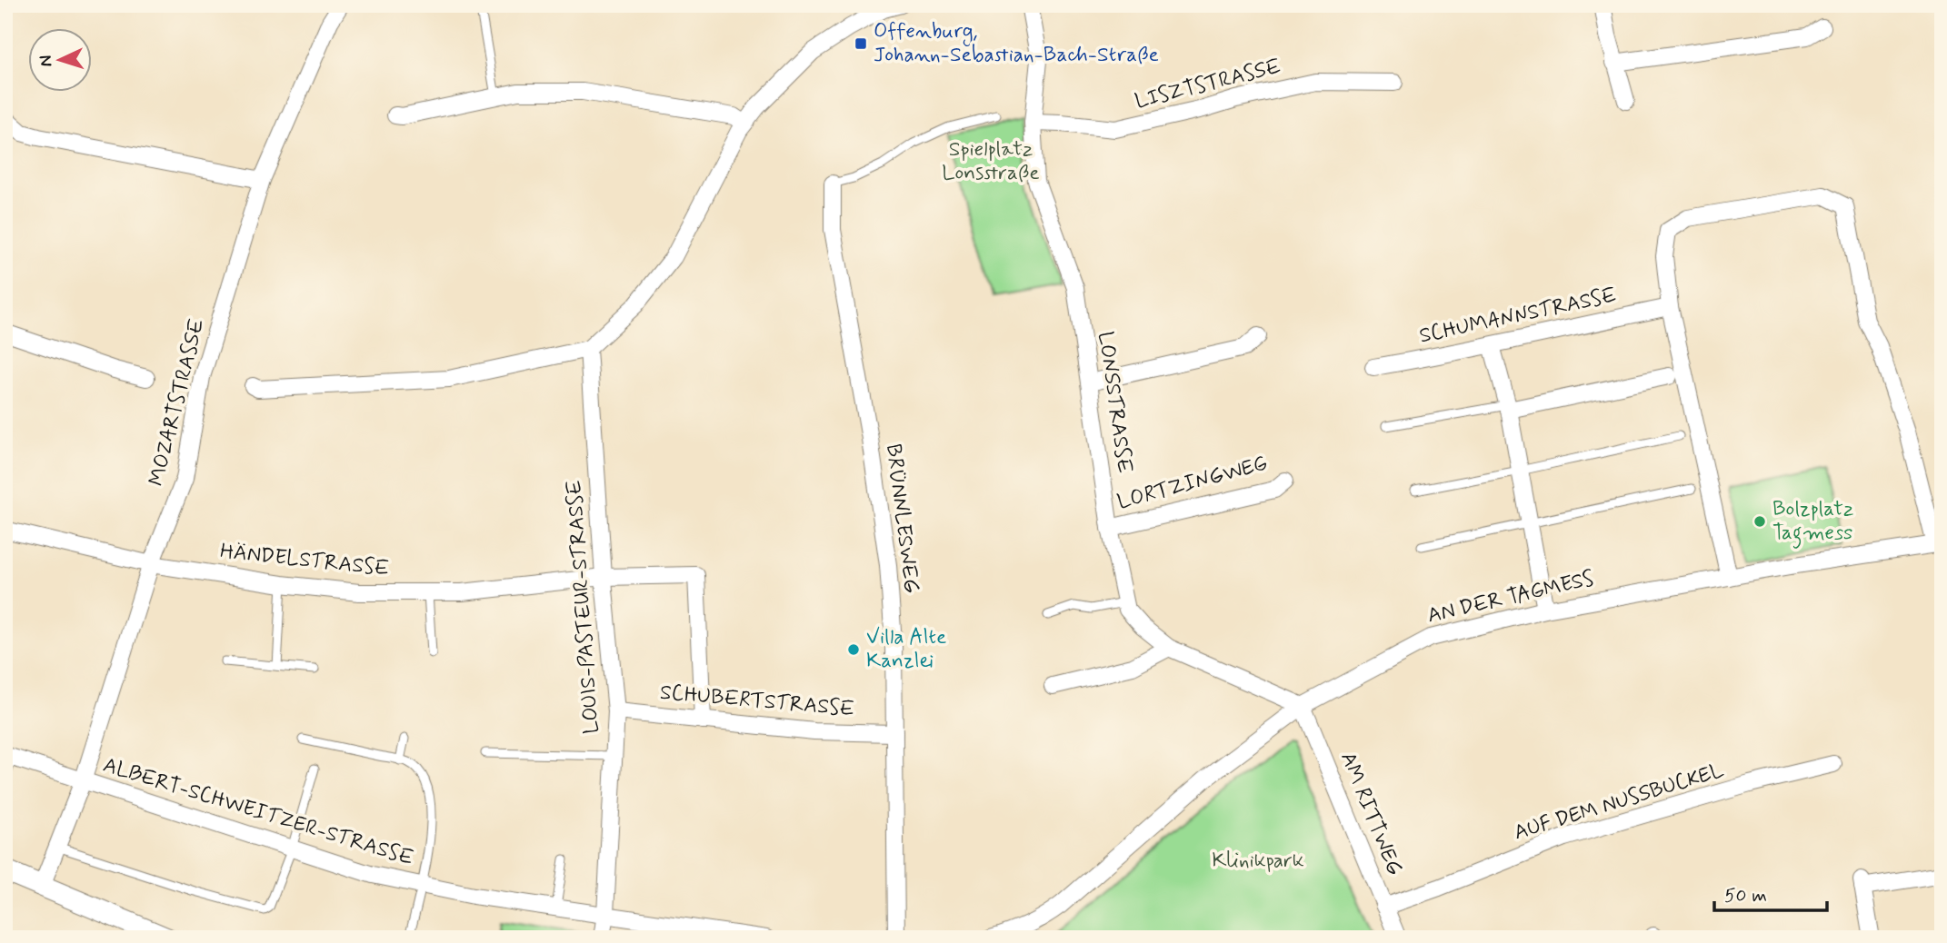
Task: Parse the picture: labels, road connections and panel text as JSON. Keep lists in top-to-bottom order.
{
  "streets": {
    "street": [
      "LISZTSTRASSE",
      "SCHUMANNSTRASSE",
      "MOZARTSTRASSE",
      "LONSSTRASSE",
      "LORTZINGWEG",
      "BRÜNNLESWEG",
      "HÄNDELSTRASSE",
      "AN DER TAGMESS",
      "LOUIS-PASTEUR-STRASSE",
      "SCHUBERTSTRASSE",
      "AUF DEM NUSSBUCKEL",
      "ALBERT-SCHWEITZER-STRASSE",
      "AM RITTWEG"
    ]
  },
  "crossings": [
    ["LISZTSTRASSE", "LONSSTRASSE"],
    ["MOZARTSTRASSE", "HÄNDELSTRASSE"],
    ["MOZARTSTRASSE", "ALBERT-SCHWEITZER-STRASSE"],
    ["LONSSTRASSE", "LORTZINGWEG"],
    ["LONSSTRASSE", "AN DER TAGMESS"],
    ["LONSSTRASSE", "AM RITTWEG"],
    ["BRÜNNLESWEG", "SCHUBERTSTRASSE"],
    ["HÄNDELSTRASSE", "LOUIS-PASTEUR-STRASSE"],
    ["HÄNDELSTRASSE", "SCHUBERTSTRASSE"],
    ["AN DER TAGMESS", "AM RITTWEG"],
    ["LOUIS-PASTEUR-STRASSE", "SCHUBERTSTRASSE"],
    ["LOUIS-PASTEUR-STRASSE", "ALBERT-SCHWEITZER-STRASSE"],
    ["AUF DEM NUSSBUCKEL", "AM RITTWEG"]
  ],
  "parks": ["Spielplatz Lonsstraße", "Klinikpark"],
  "places": {
    "transit": ["Offenburg, Johann-Sebastian-Bach-Straße"],
    "other": ["Bolzplatz Tagmess", "Villa Alte Kanzlei"]
  },
  "scale_bar": "50 m",
  "north": "left"
}
